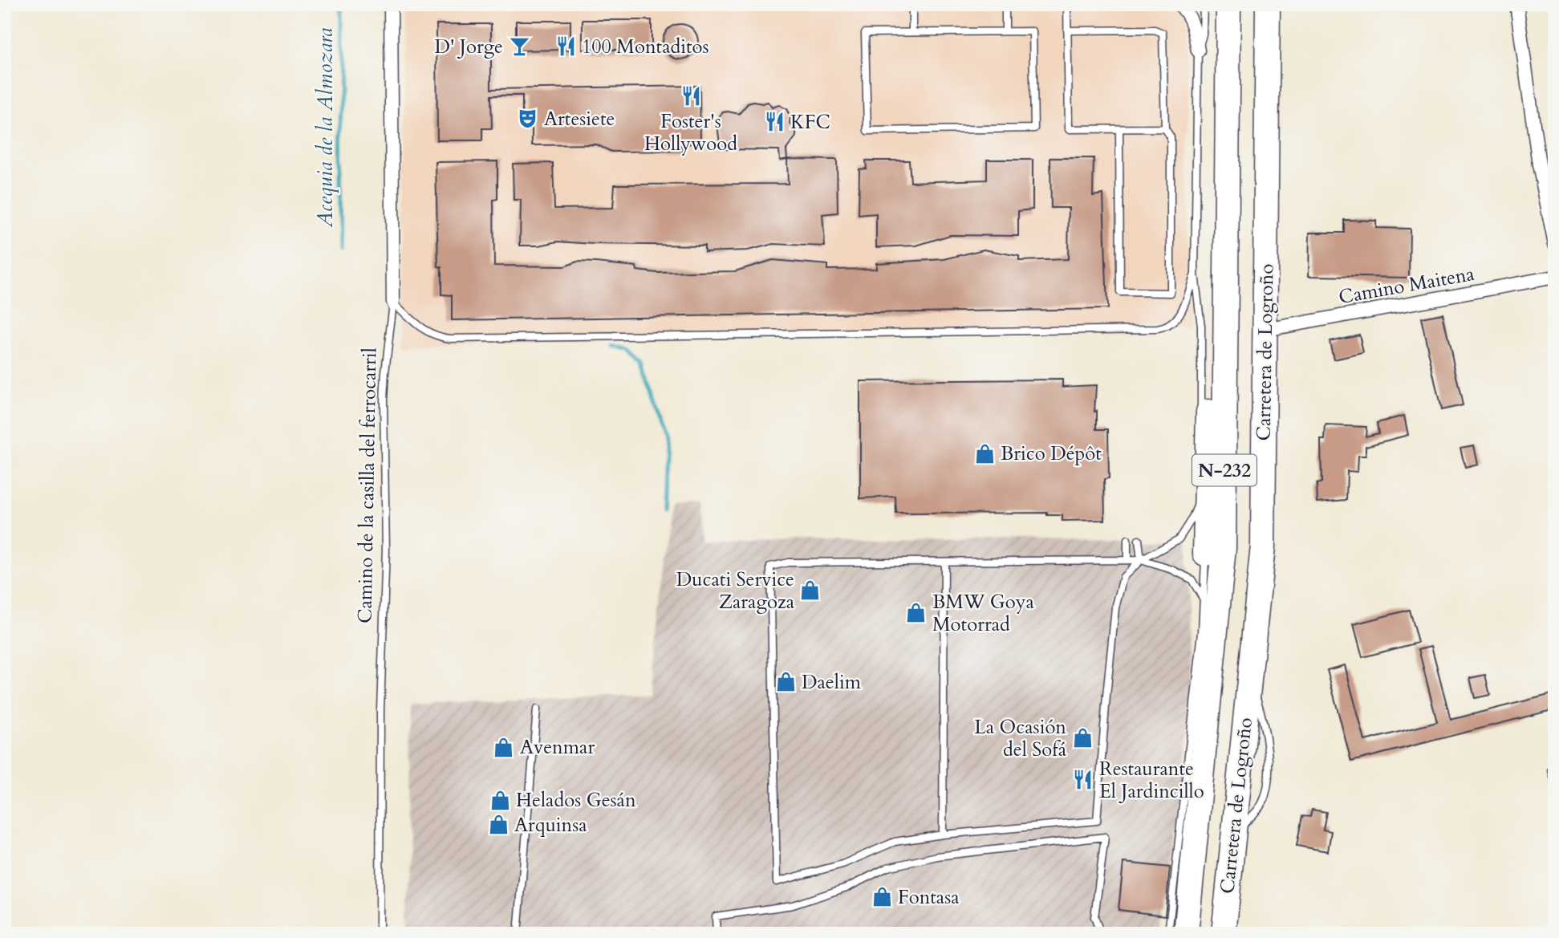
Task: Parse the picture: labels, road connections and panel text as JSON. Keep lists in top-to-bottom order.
{
  "streets": {
    "highway": ["Carretera de Logroño", "N-232"],
    "street": ["Camino Maitena", "Camino de la casilla del ferrocarril"]
  },
  "crossings": [
    ["Camino Maitena", "Carretera de Logroño"]
  ],
  "water": ["Acequia de la Almozara"],
  "places": {
    "bar": ["D' Jorge"],
    "restaurant": [
      "100 Montaditos",
      "Foster's Hollywood",
      "KFC",
      "Restaurante El Jardincillo"
    ],
    "theatre": ["Artesiete"],
    "shop": [
      "Brico Dépôt",
      "Ducati Service Zaragoza",
      "BMW Goya Motorrad",
      "Daelim",
      "La Ocasión del Sofá",
      "Avenmar",
      "Helados Gesán",
      "Arquinsa",
      "Fontasa"
    ]
  }
}
